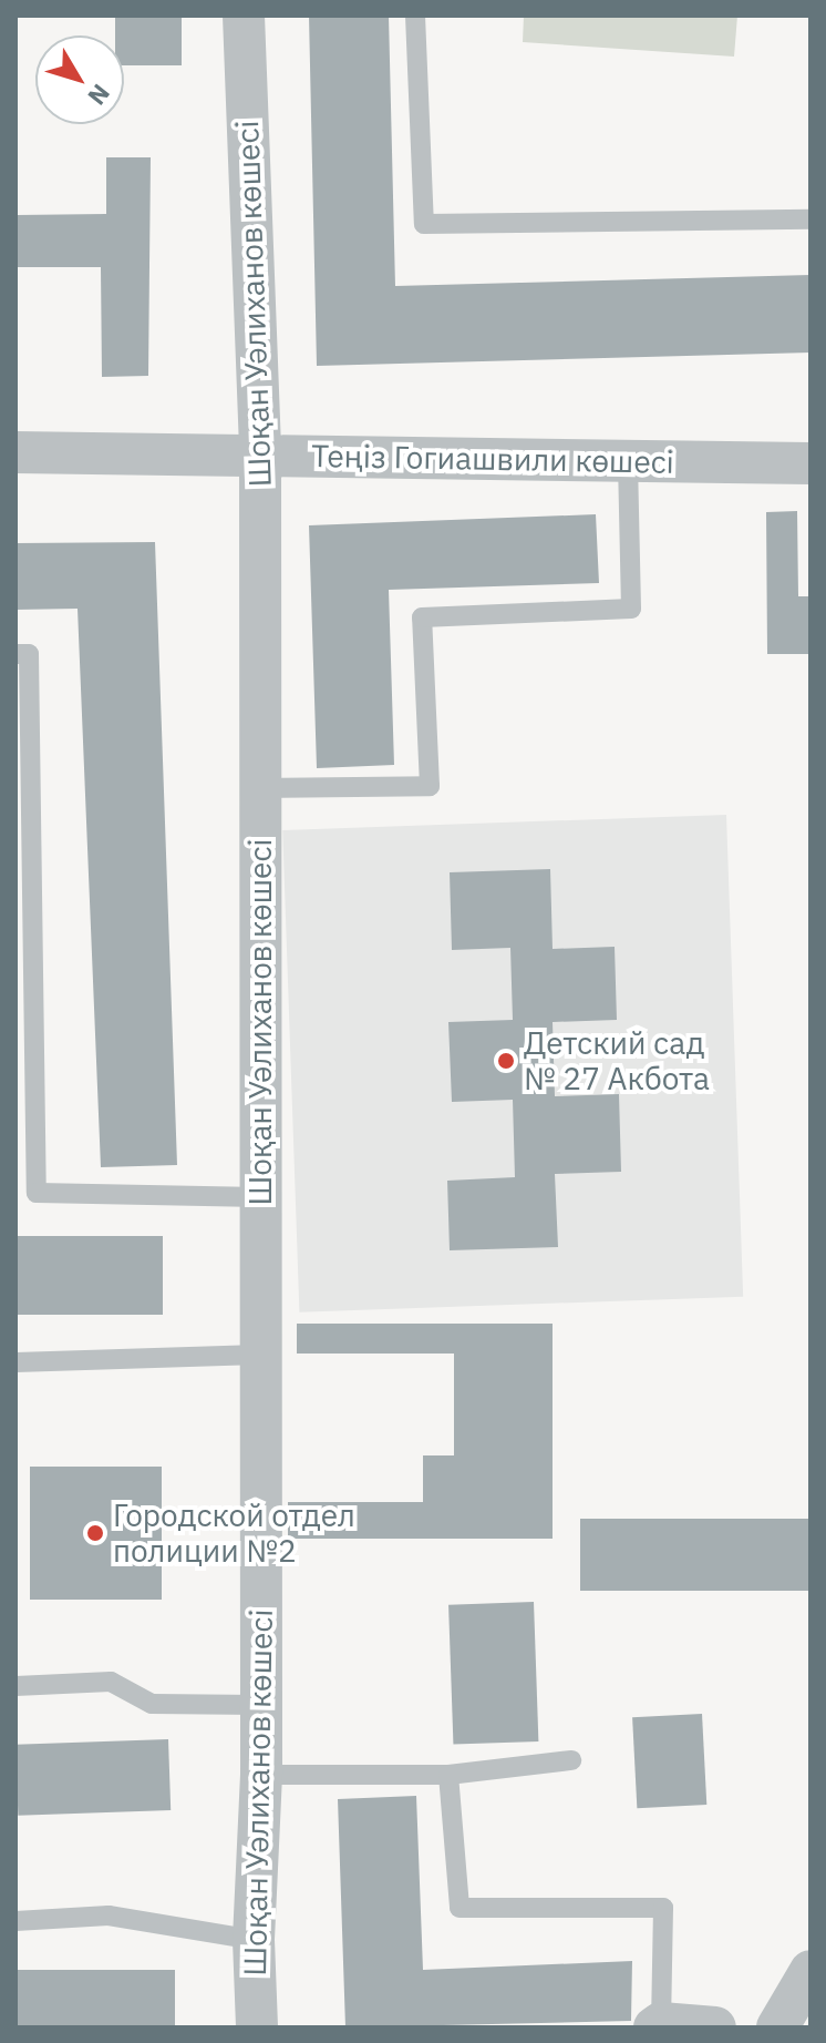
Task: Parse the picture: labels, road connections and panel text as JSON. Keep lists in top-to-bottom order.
{
  "streets": {
    "street": ["Шоқан Уәлиханов көшесі", "Теңіз Гогиашвили көшесі"]
  },
  "crossings": [
    ["Шоқан Уәлиханов көшесі", "Теңіз Гогиашвили көшесі"]
  ],
  "places": ["Детский сад № 27 Акбота", "Городской отдел полиции №2"],
  "north": "bottom right"
}
